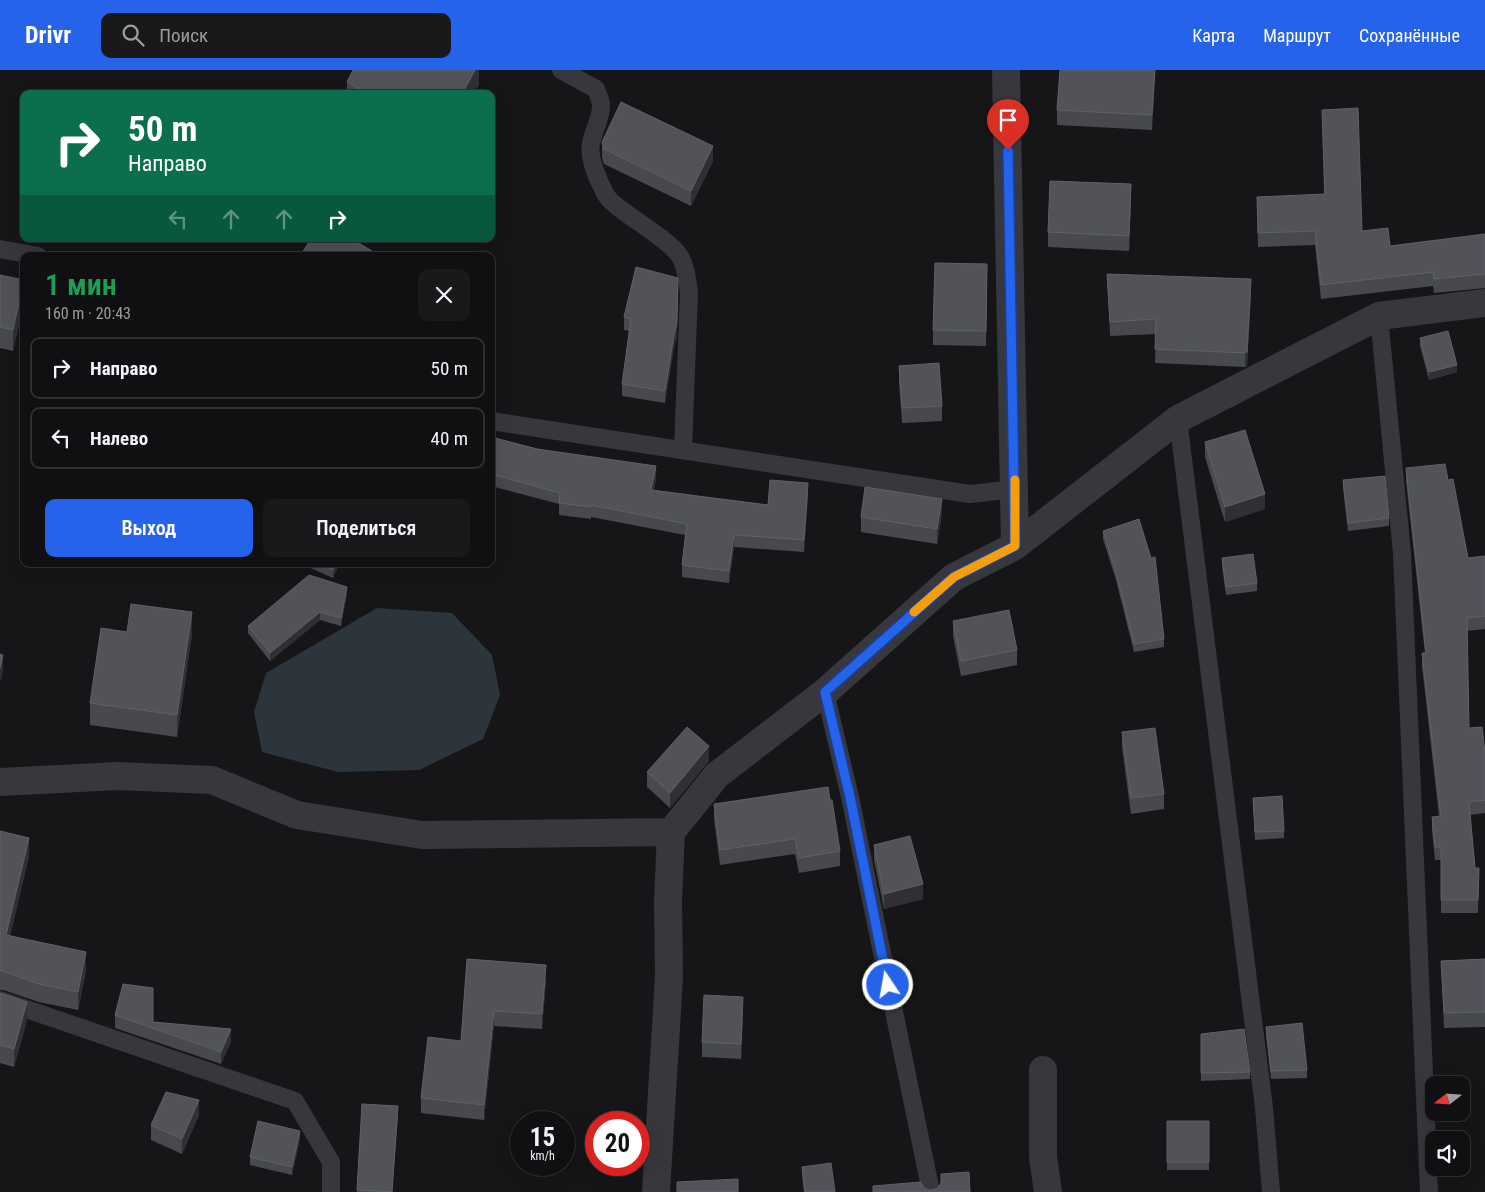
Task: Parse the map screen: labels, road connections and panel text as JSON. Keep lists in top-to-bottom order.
{
  "north": "left",
  "page": {
    "header": "Drivr",
    "search": "Поиск",
    "nav": ["Карта", "Маршрут", "Сохранённые"],
    "turn": ["50 m", "Направо"],
    "heading": ["1 мин", "160 m · 20:43"],
    "list": [
      {
        "name": "Направо",
        "value": "50 m"
      },
      {
        "name": "Налево",
        "value": "40 m"
      }
    ],
    "buttons": ["Выход", "Поделиться"],
    "speed": "15 km/h",
    "limit": "20"
  }
}
